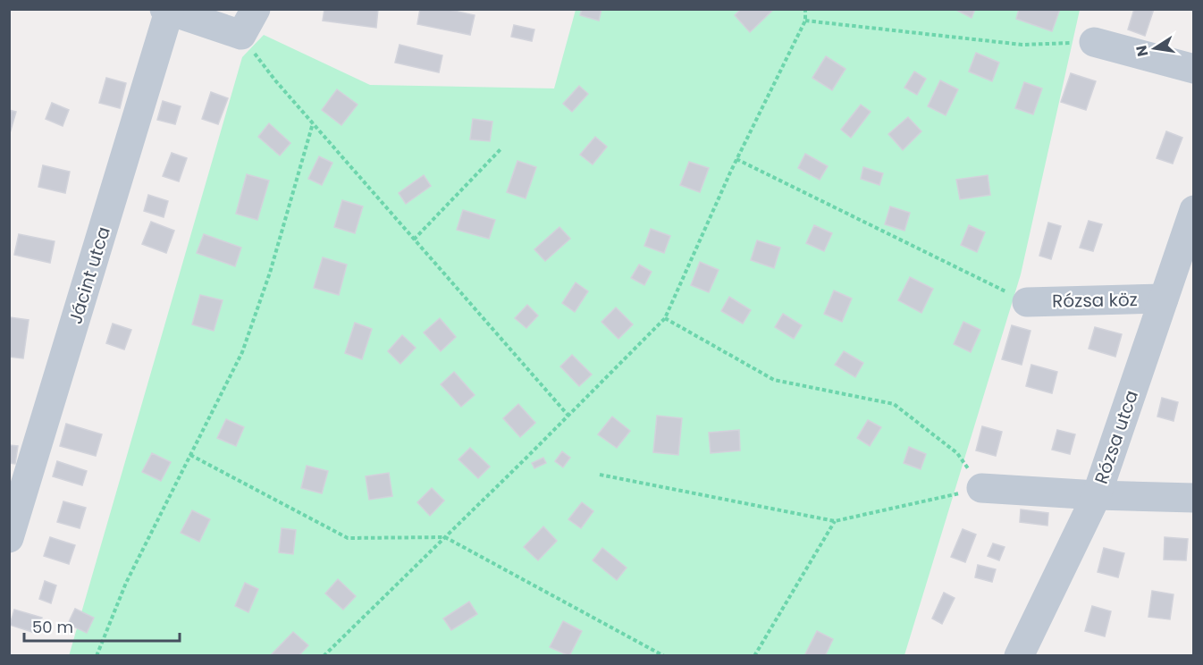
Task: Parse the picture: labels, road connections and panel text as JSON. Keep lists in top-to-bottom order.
{
  "streets": {
    "street": ["Jácint utca", "Rózsa köz", "Rózsa utca"]
  },
  "crossings": [
    ["Rózsa köz", "Rózsa utca"]
  ],
  "scale_bar": "50 m",
  "north": "left"
}
